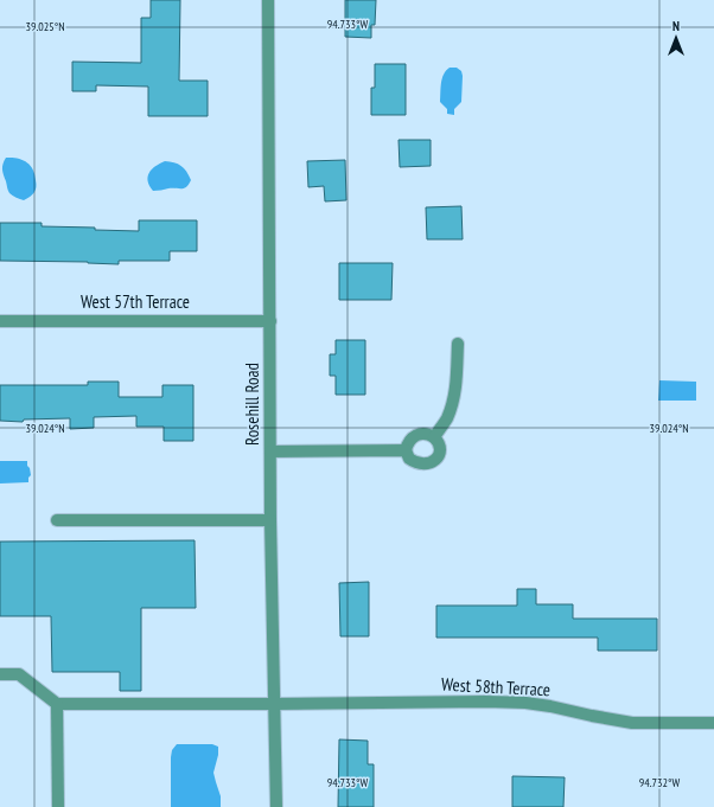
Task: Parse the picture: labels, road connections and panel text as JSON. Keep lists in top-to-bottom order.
{
  "streets": {
    "street": ["West 57th Terrace", "Rosehill Road", "West 58th Terrace"]
  },
  "crossings": [
    ["West 57th Terrace", "Rosehill Road"],
    ["Rosehill Road", "West 58th Terrace"]
  ],
  "north": "top",
  "coordinates": [
    "94.733°W",
    "39.025°N",
    "39.024°N",
    "94.732°W"
  ]
}
